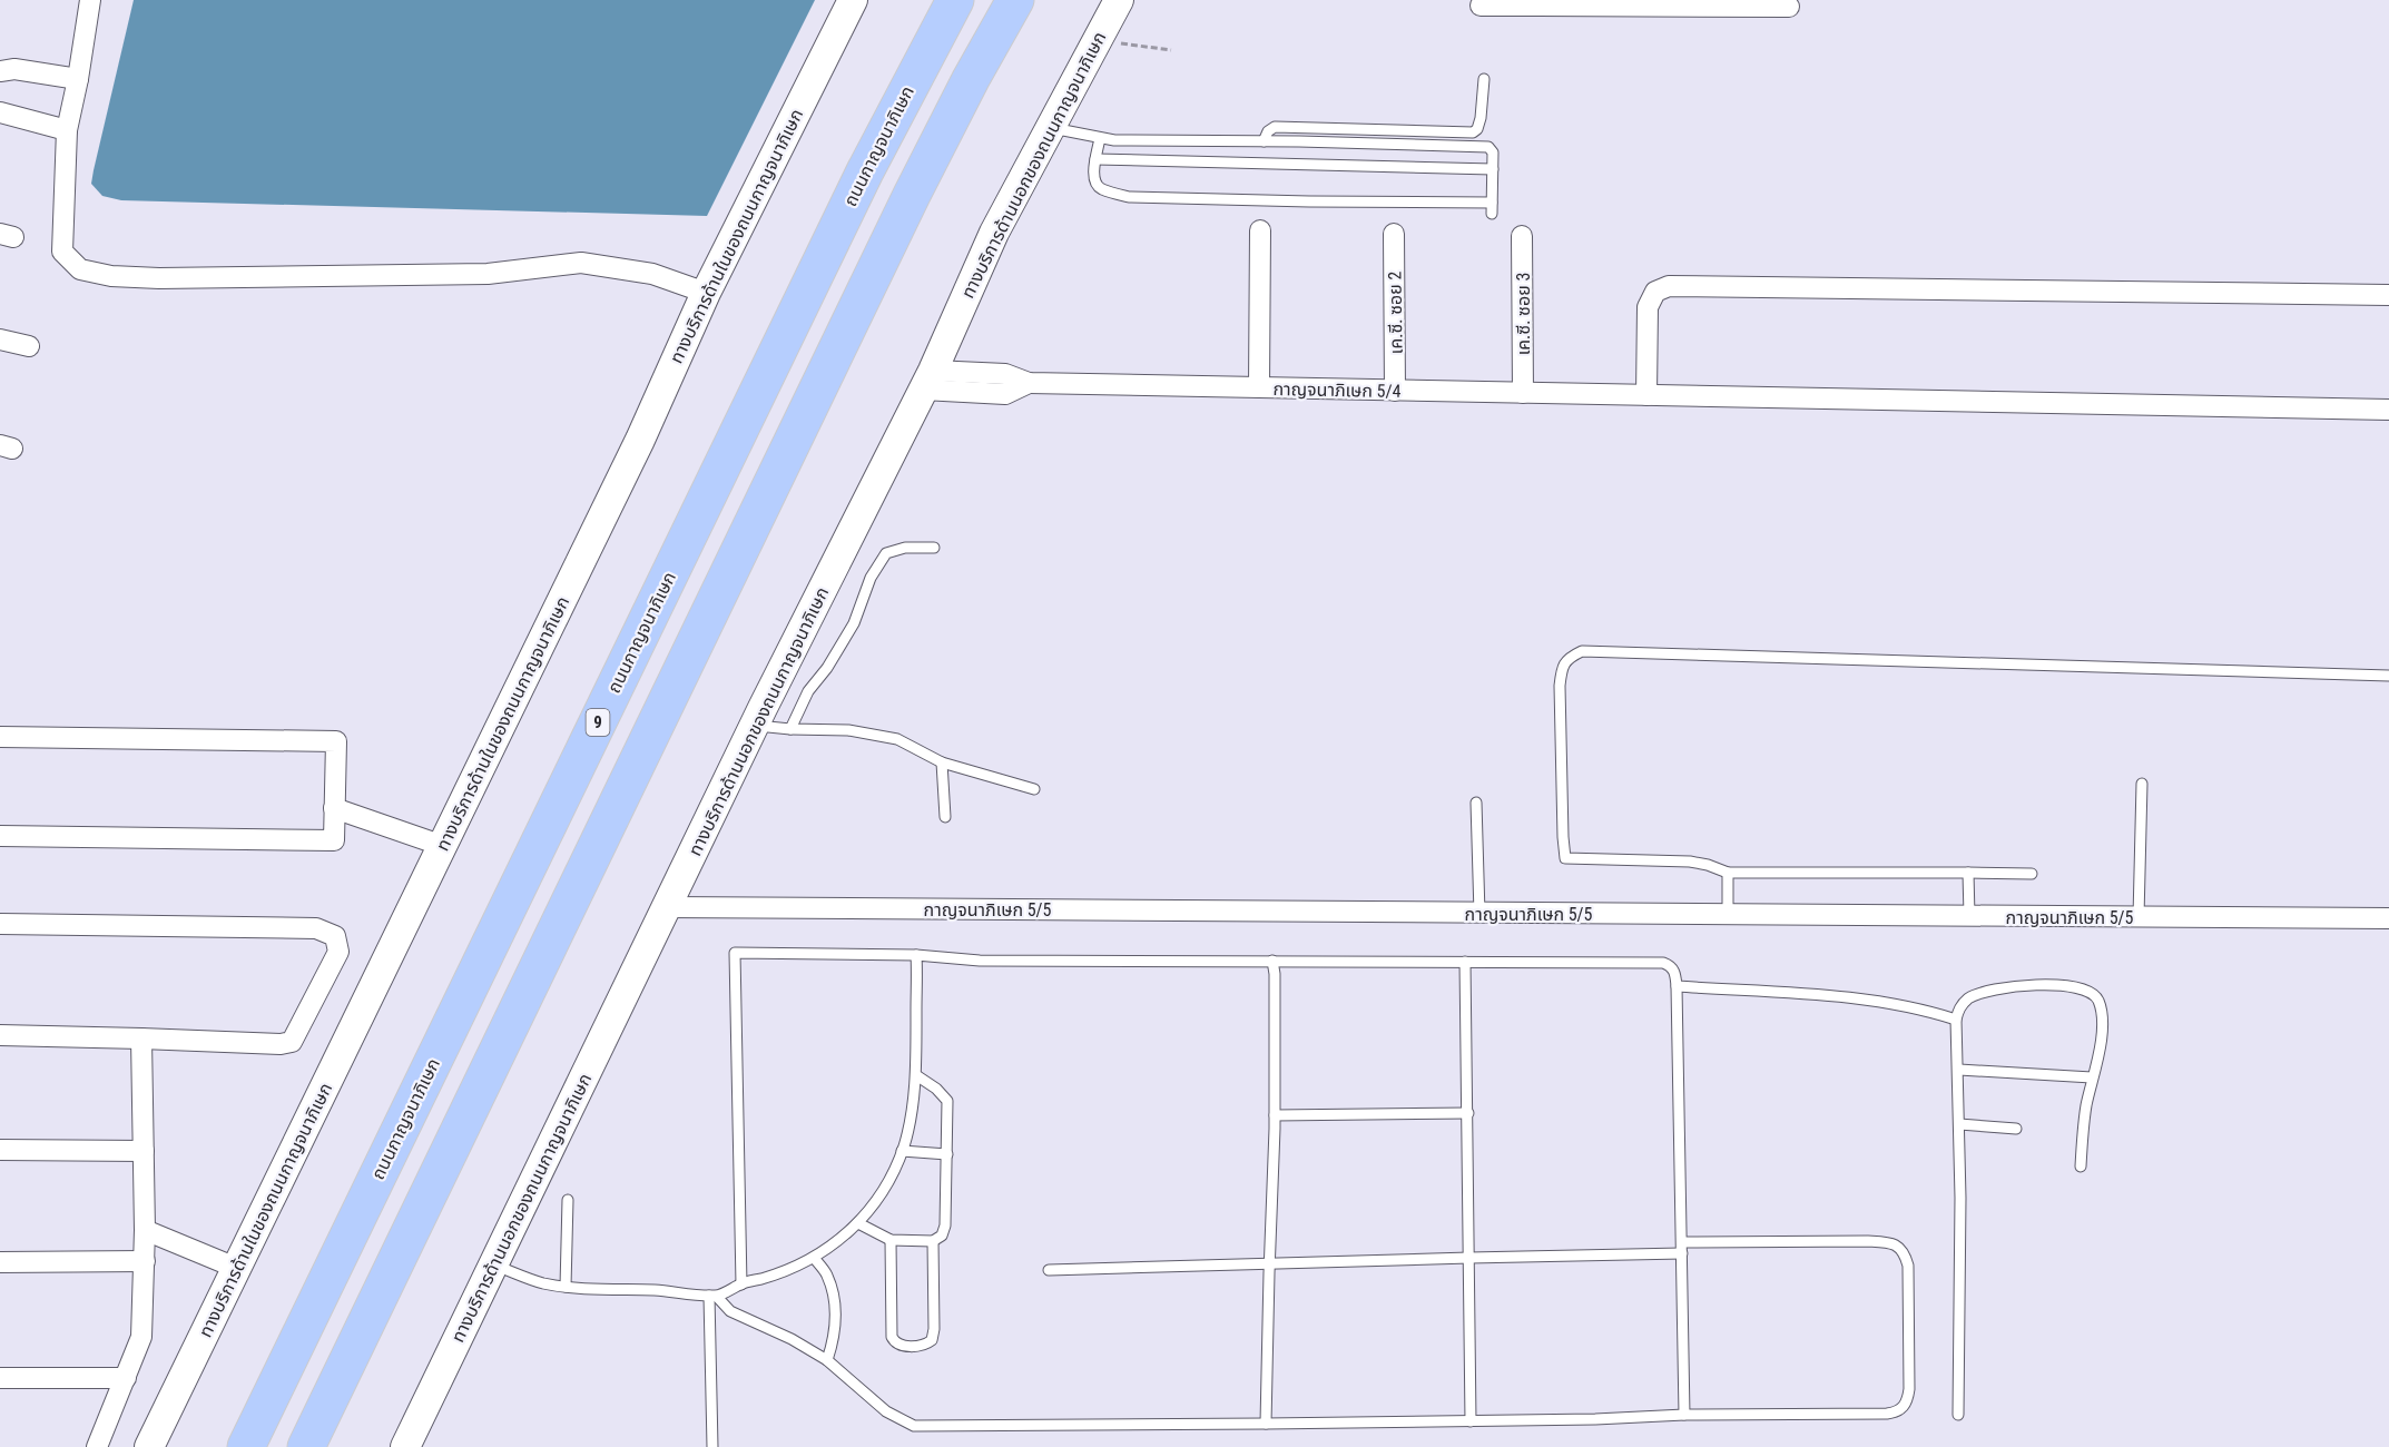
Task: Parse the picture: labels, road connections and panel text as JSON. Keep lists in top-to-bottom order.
{
  "streets": {
    "highway": ["ถนนกาญจนาภิเษก", "9"],
    "main road": ["ทางบริการด้านนอกของถนนกาญจนาภิเษก", "ทางบริการด้านในของถนนกาญจนาภิเษก"],
    "street": [
      "เค.ซี. ซอย 2",
      "เค.ซี. ซอย 3",
      "กาญจนาภิเษก 5/4",
      "กาญจนาภิเษก 5/5"
    ]
  },
  "crossings": [
    ["ทางบริการด้านนอกของถนนกาญจนาภิเษก", "กาญจนาภิเษก 5/4"],
    ["ทางบริการด้านนอกของถนนกาญจนาภิเษก", "กาญจนาภิเษก 5/5"],
    ["เค.ซี. ซอย 2", "กาญจนาภิเษก 5/4"],
    ["เค.ซี. ซอย 3", "กาญจนาภิเษก 5/4"]
  ]
}
